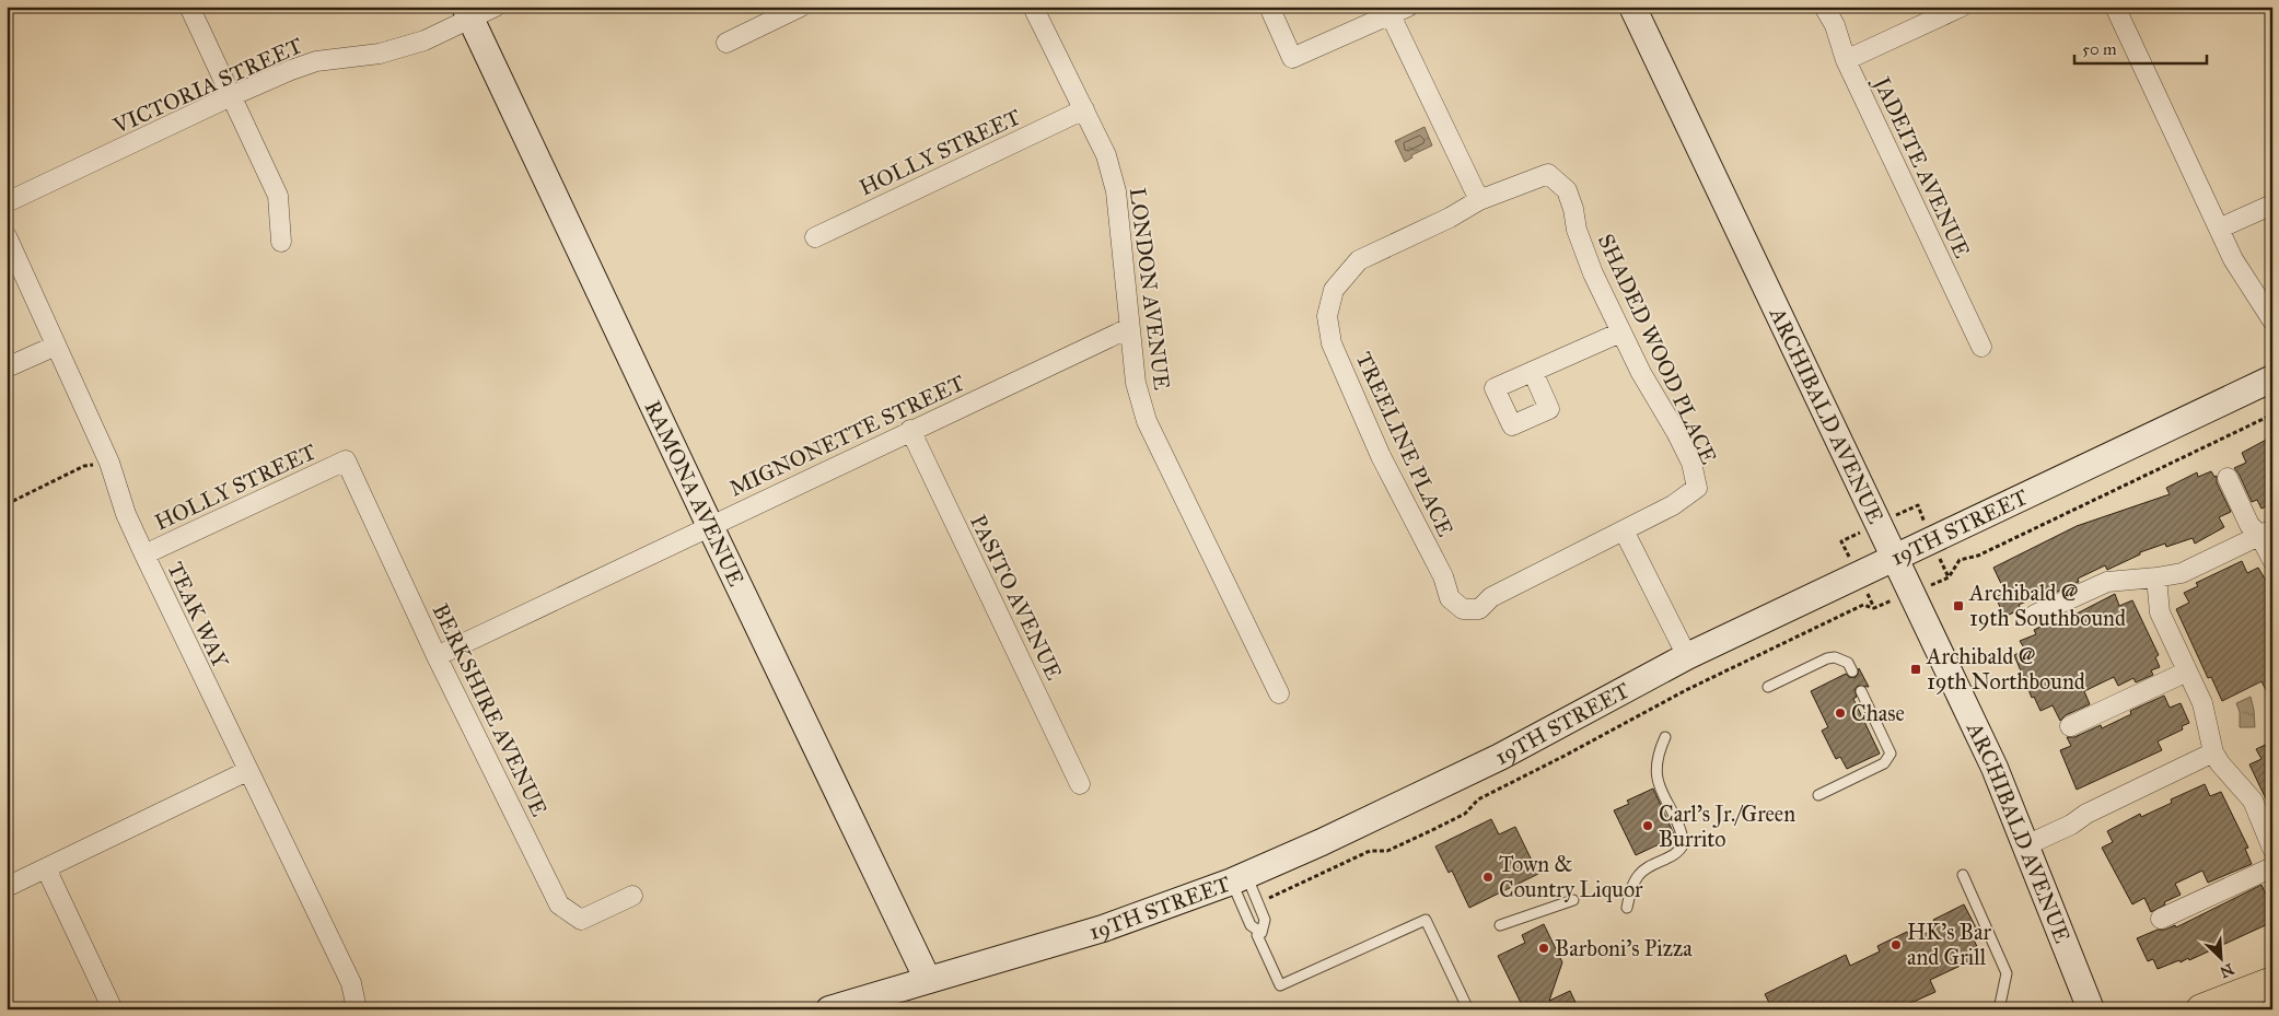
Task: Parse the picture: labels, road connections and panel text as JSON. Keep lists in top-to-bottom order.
{
  "streets": {
    "main road": ["ARCHIBALD AVENUE", "RAMONA AVENUE", "19TH STREET"],
    "street": [
      "VICTORIA STREET",
      "HOLLY STREET",
      "JADEITE AVENUE",
      "LONDON AVENUE",
      "SHADED WOOD PLACE",
      "MIGNONETTE STREET",
      "TREELINE PLACE",
      "PASITO AVENUE",
      "TEAK WAY",
      "BERKSHIRE AVENUE"
    ]
  },
  "crossings": [
    ["VICTORIA STREET", "RAMONA AVENUE"],
    ["HOLLY STREET", "LONDON AVENUE"],
    ["HOLLY STREET", "TEAK WAY"],
    ["HOLLY STREET", "BERKSHIRE AVENUE"],
    ["LONDON AVENUE", "MIGNONETTE STREET"],
    ["SHADED WOOD PLACE", "TREELINE PLACE"],
    ["ARCHIBALD AVENUE", "19TH STREET"],
    ["MIGNONETTE STREET", "RAMONA AVENUE"],
    ["MIGNONETTE STREET", "PASITO AVENUE"],
    ["MIGNONETTE STREET", "BERKSHIRE AVENUE"],
    ["RAMONA AVENUE", "19TH STREET"]
  ],
  "places": {
    "transit": ["Archibald @ 19th Southbound", "Archibald @ 19th Northbound"],
    "other": [
      "Chase",
      "Carl's Jr./Green Burrito",
      "Town & Country Liquor",
      "HK's Bar and Grill",
      "Barboni's Pizza"
    ]
  },
  "scale_bar": "50 m",
  "north": "bottom right"
}
